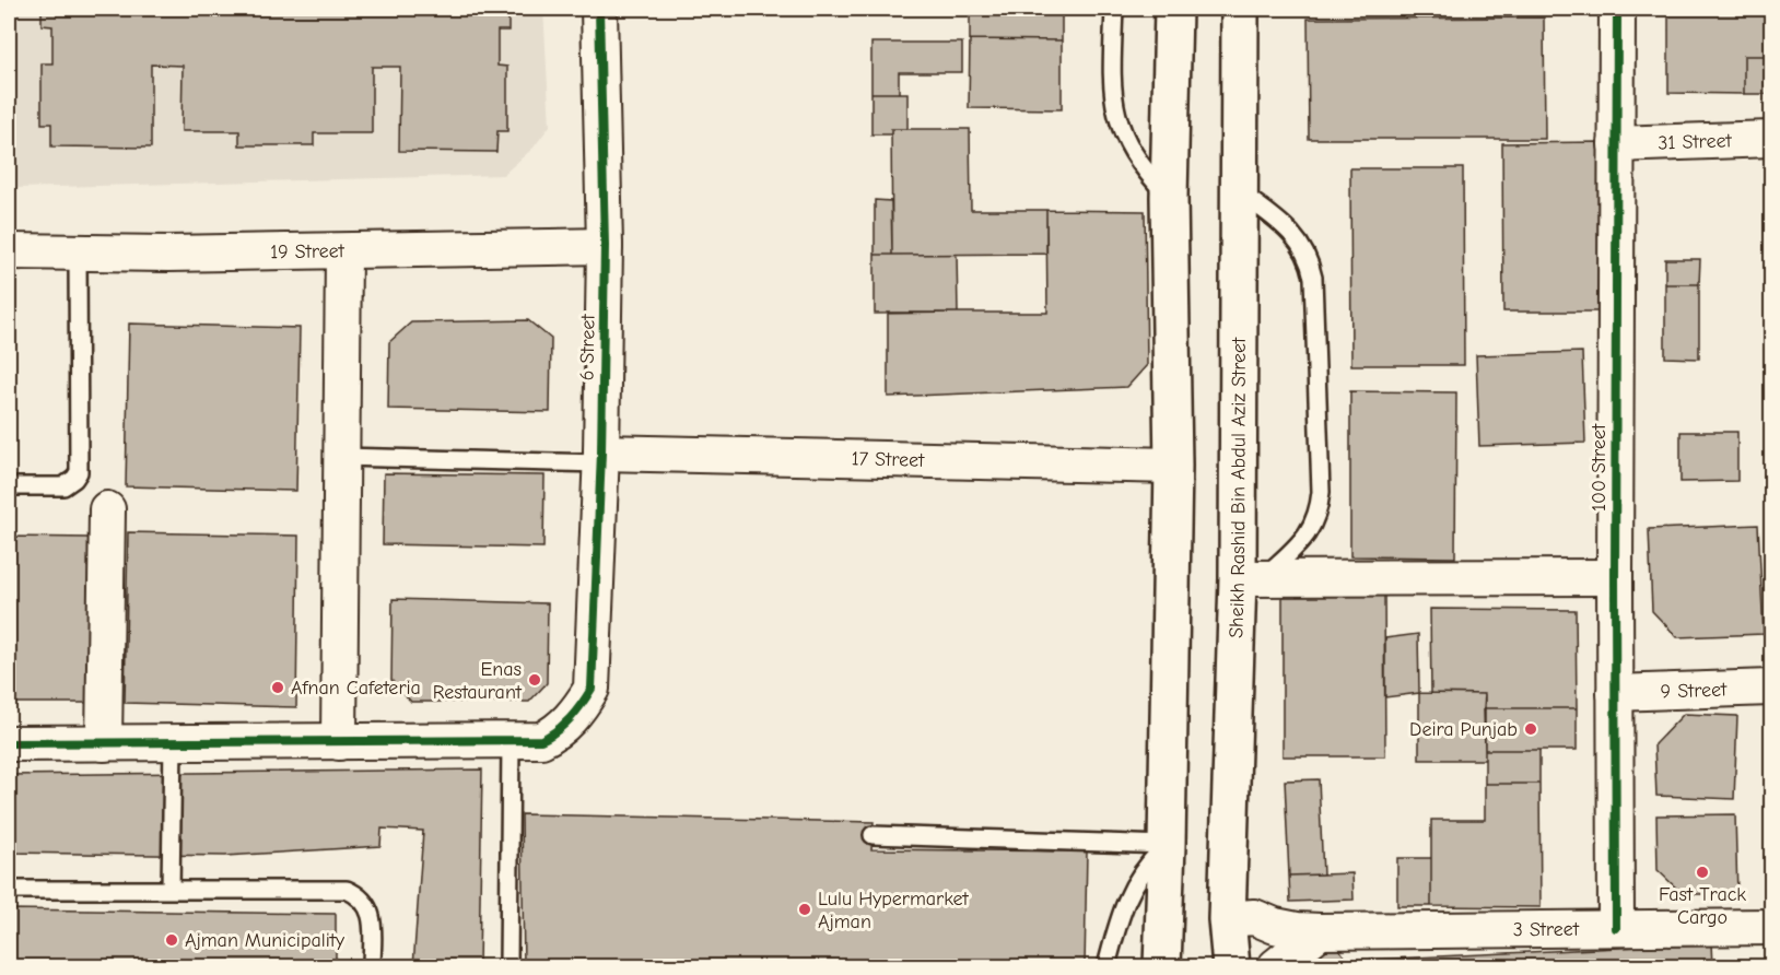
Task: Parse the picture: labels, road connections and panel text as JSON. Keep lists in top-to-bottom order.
{
  "streets": {
    "main road": ["Sheikh Rashid Bin Abdul Aziz Street"],
    "street": [
      "31 Street",
      "19 Street",
      "6 Street",
      "17 Street",
      "100 Street",
      "9 Street",
      "3 Street"
    ]
  },
  "crossings": [
    ["31 Street", "100 Street"],
    ["19 Street", "6 Street"],
    ["6 Street", "17 Street"],
    ["100 Street", "9 Street"],
    ["100 Street", "3 Street"],
    ["Sheikh Rashid Bin Abdul Aziz Street", "3 Street"]
  ],
  "places": [
    "Enas Restaurant",
    "Afnan Cafeteria",
    "Deira Punjab",
    "Fast Track Cargo",
    "Lulu Hypermarket Ajman",
    "Ajman Municipality"
  ]
}
